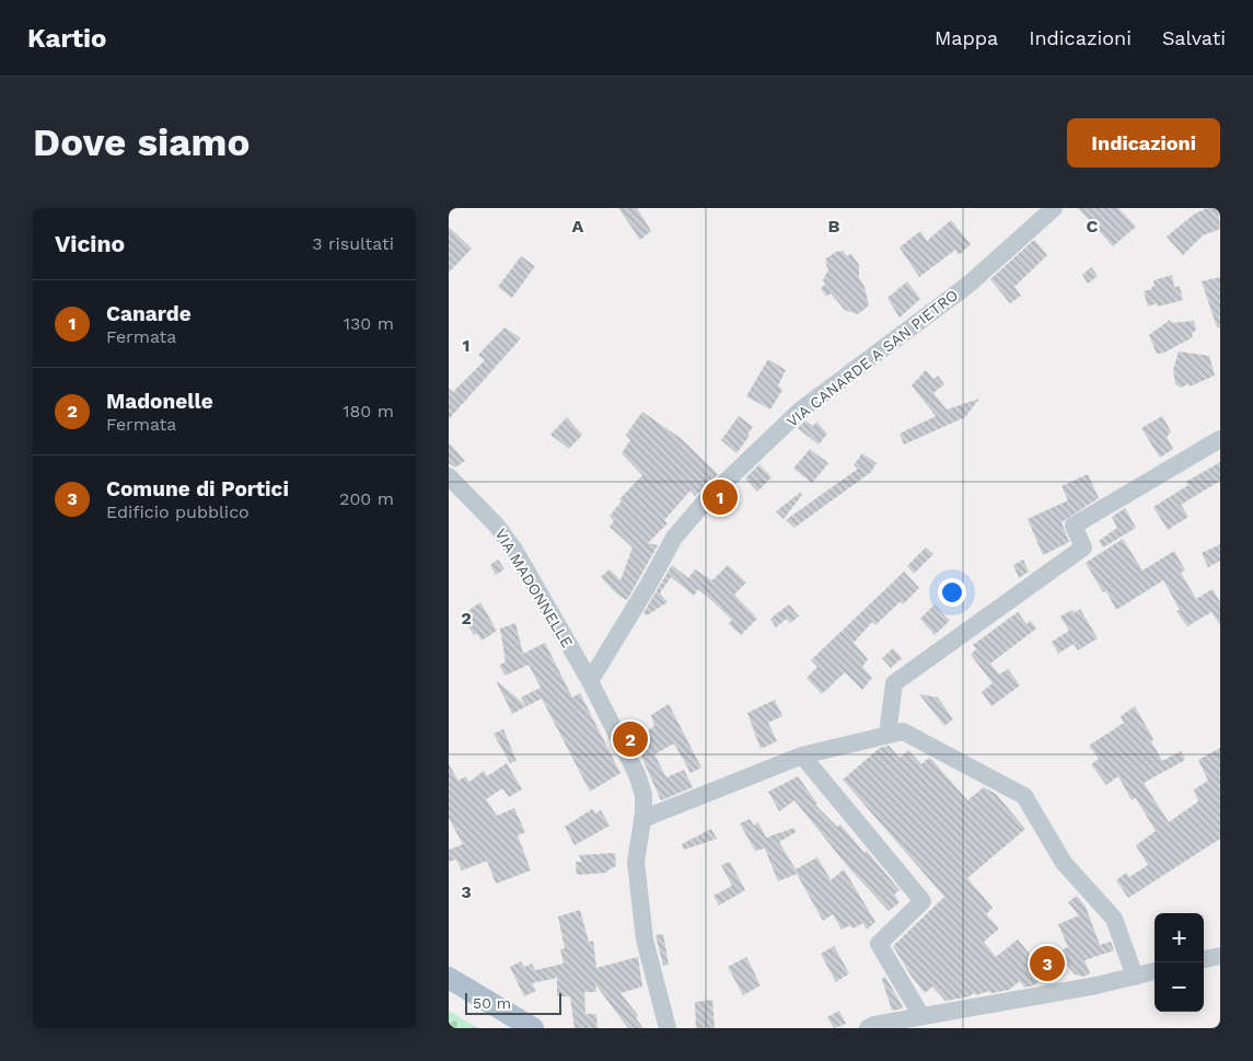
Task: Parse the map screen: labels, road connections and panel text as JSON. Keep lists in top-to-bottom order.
{
  "streets": {
    "street": ["VIA CANARDE A SAN PIETRO", "VIA MADONNELLE"]
  },
  "crossings": [
    ["VIA CANARDE A SAN PIETRO", "VIA MADONNELLE"]
  ],
  "scale_bar": "50 m",
  "page": {
    "header": "Kartio",
    "nav": ["Mappa", "Indicazioni", "Salvati"],
    "buttons": "Indicazioni",
    "title": "Dove siamo",
    "heading": ["Vicino", "3 risultati"],
    "list": [
      {
        "mark": "1",
        "name": "Canarde",
        "note": "Fermata",
        "value": "130 m"
      },
      {
        "mark": "2",
        "name": "Madonelle",
        "note": "Fermata",
        "value": "180 m"
      },
      {
        "mark": "3",
        "name": "Comune di Portici",
        "note": "Edificio pubblico",
        "value": "200 m"
      }
    ],
    "pins": ["1", "2", "3"],
    "map_buttons": ["+", "−"],
    "scale": "50 m"
  },
  "grid": {
    "columns": ["A", "B", "C"],
    "rows": ["1", "2", "3"]
  }
}
